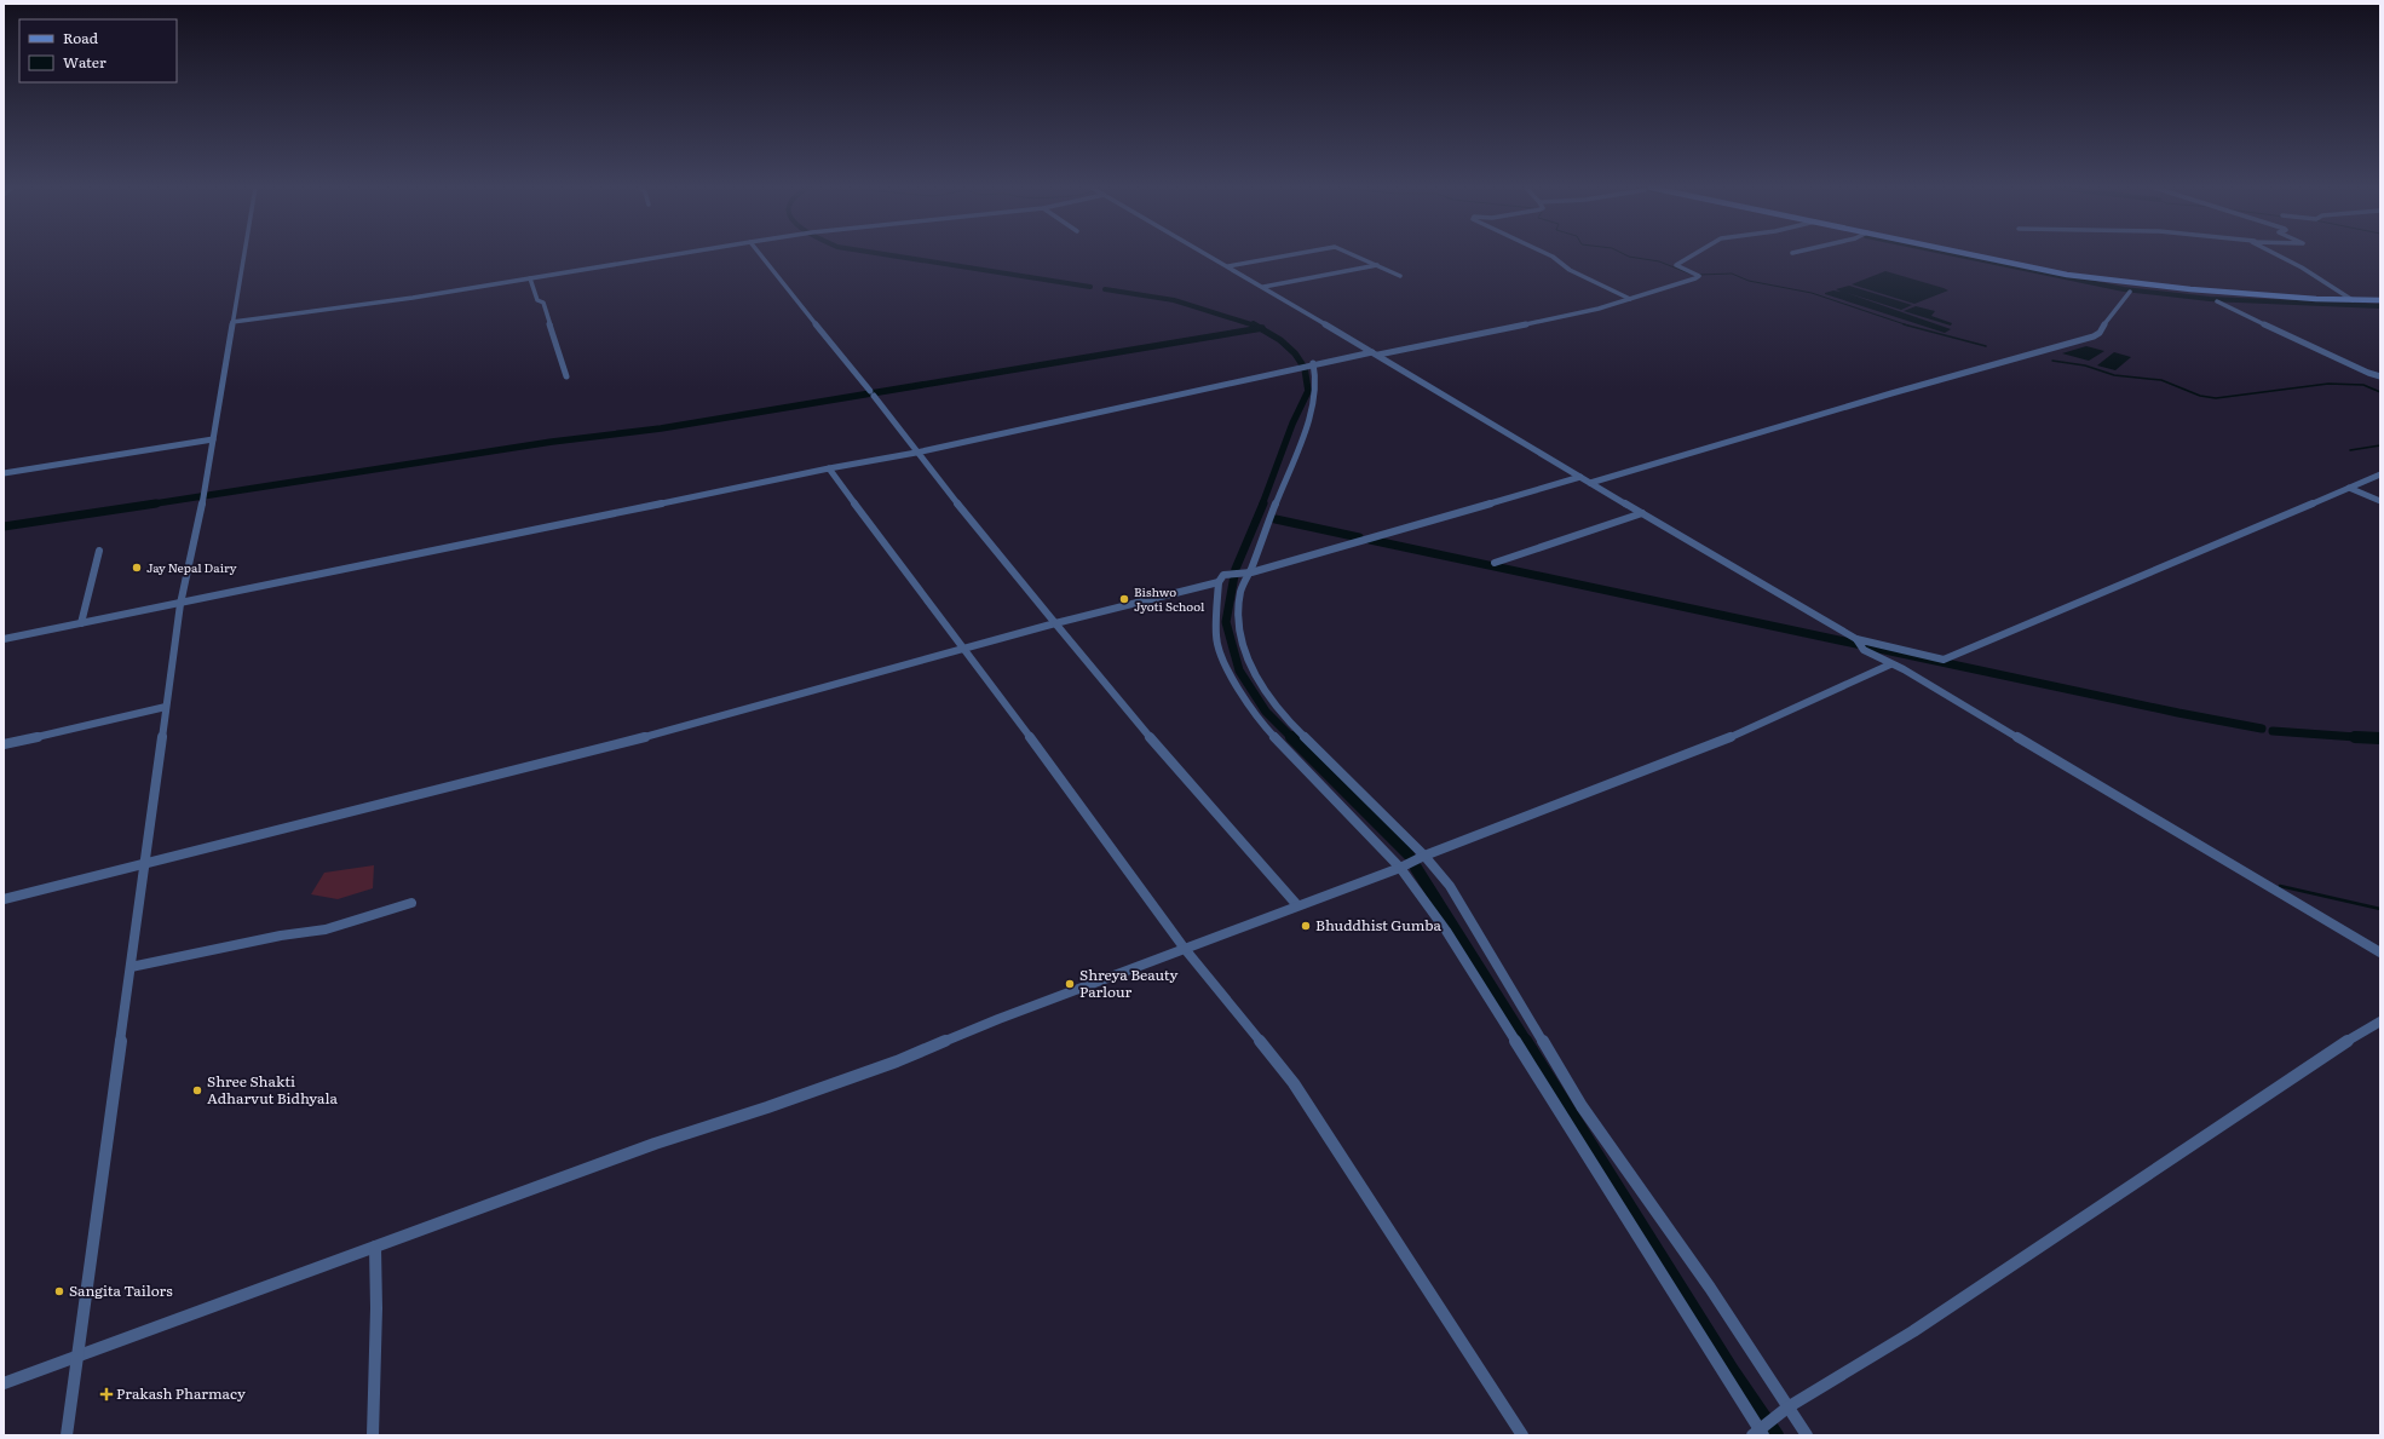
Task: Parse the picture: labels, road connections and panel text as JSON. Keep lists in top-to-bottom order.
{
  "places": {
    "other": [
      "Jay Nepal Dairy",
      "Bishwo Jyoti School",
      "Bhuddhist Gumba",
      "Shreya Beauty Parlour",
      "Shree Shakti Adharvut Bidhyala",
      "Sangita Tailors"
    ],
    "health": ["Prakash Pharmacy"]
  },
  "legend": ["Road", "Water"]
}
